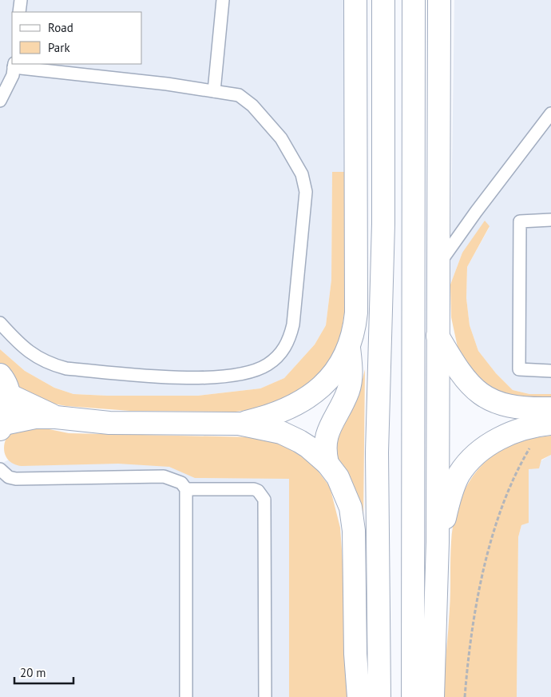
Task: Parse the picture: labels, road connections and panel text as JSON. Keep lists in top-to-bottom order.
{
  "legend": ["Road", "Park"],
  "scale_bar": "20 m"
}
